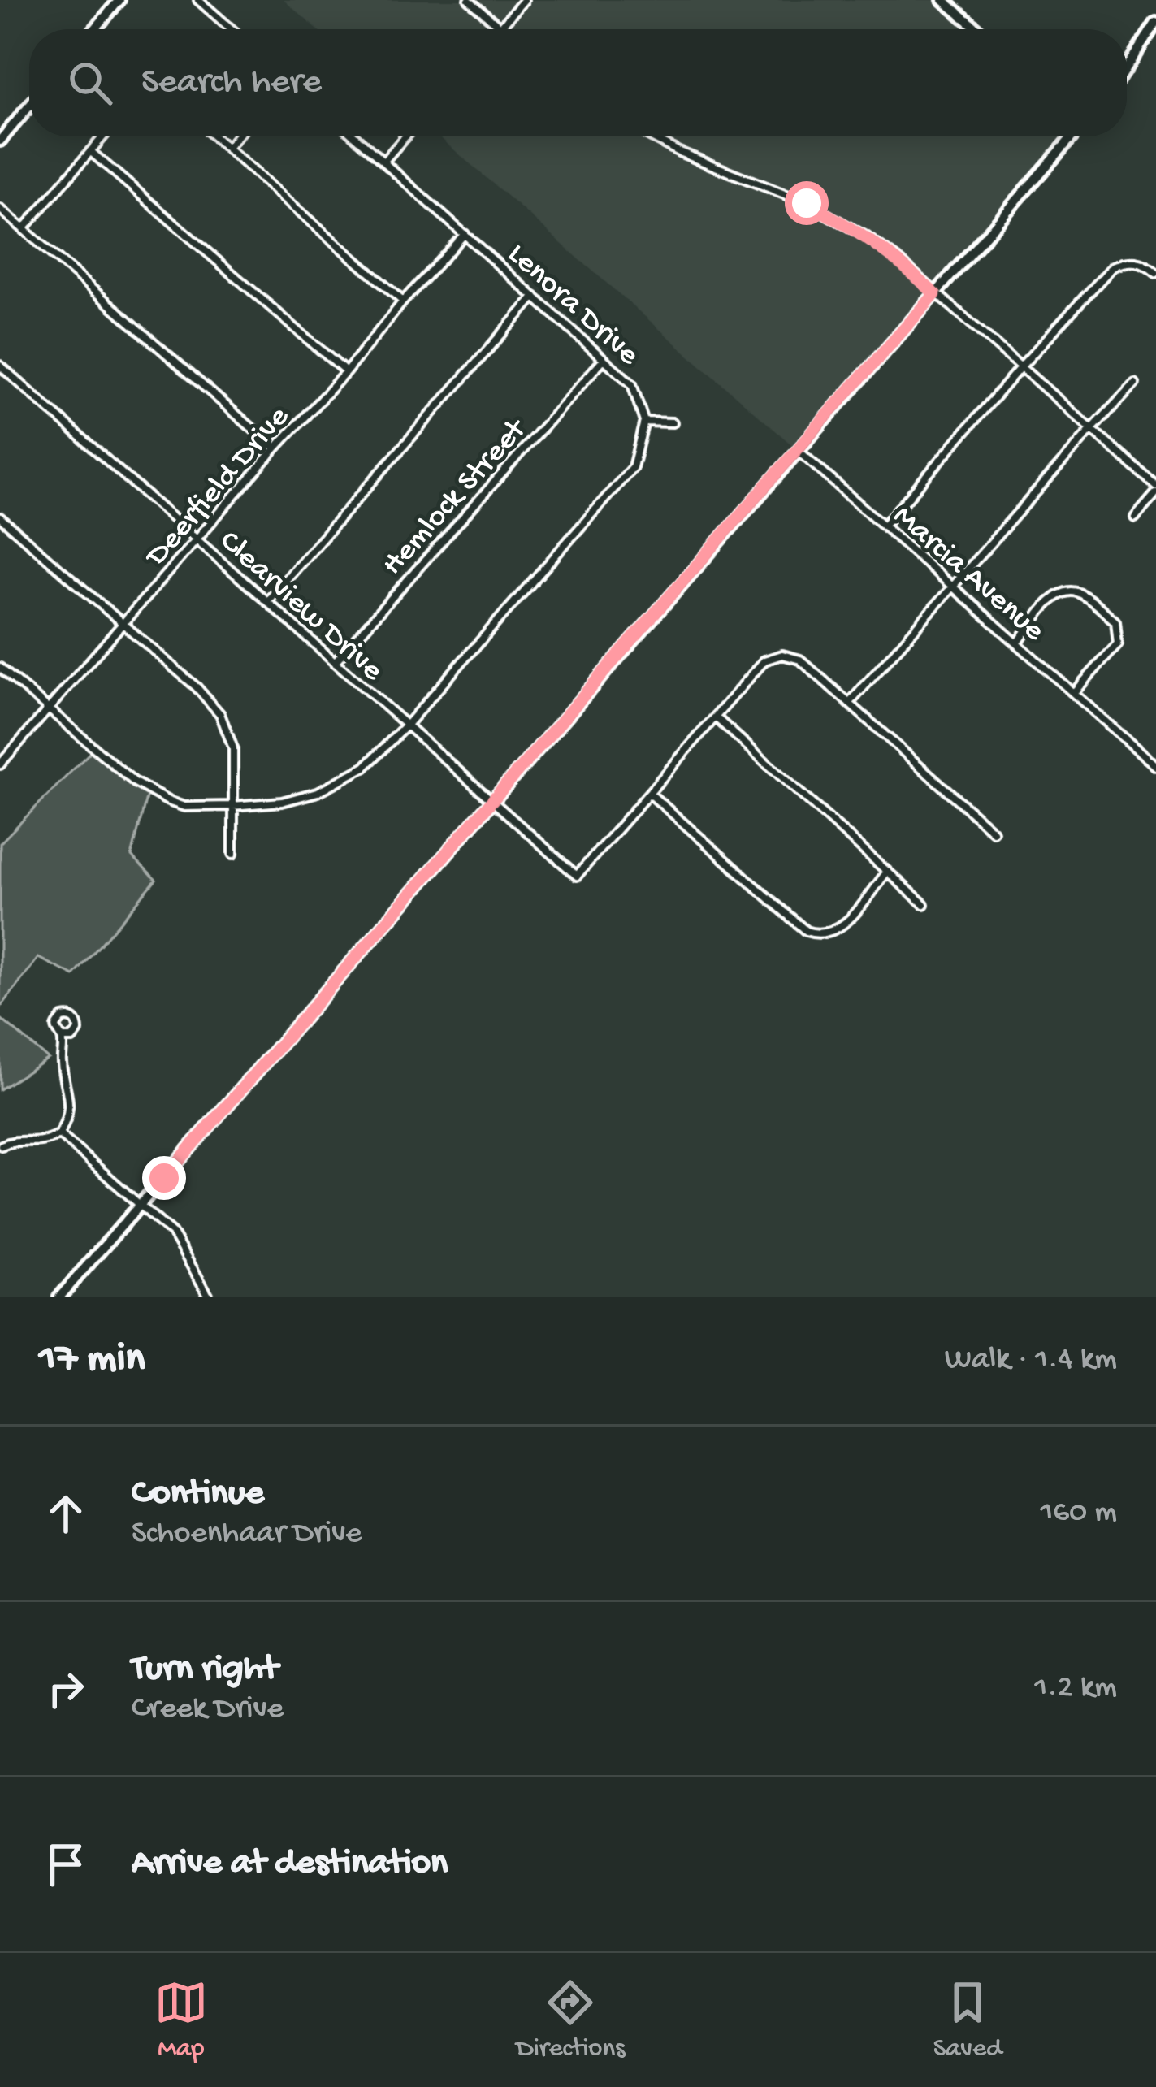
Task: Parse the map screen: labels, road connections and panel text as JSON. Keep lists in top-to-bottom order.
{
  "streets": {
    "street": [
      "Lenora Drive",
      "Deerfield Drive",
      "Hemlock Street",
      "Marcia Avenue",
      "Clearview Drive"
    ]
  },
  "crossings": [
    ["Lenora Drive", "Deerfield Drive"],
    ["Lenora Drive", "Hemlock Street"],
    ["Deerfield Drive", "Clearview Drive"],
    ["Hemlock Street", "Clearview Drive"]
  ],
  "page": {
    "search": "Search here",
    "heading": ["17 min", "Walk · 1.4 km"],
    "list": [
      ["Continue", "Schoenhaar Drive", "160 m"],
      ["Turn right", "Creek Drive", "1.2 km"],
      "Arrive at destination"
    ],
    "nav": ["Map", "Directions", "Saved"]
  }
}
